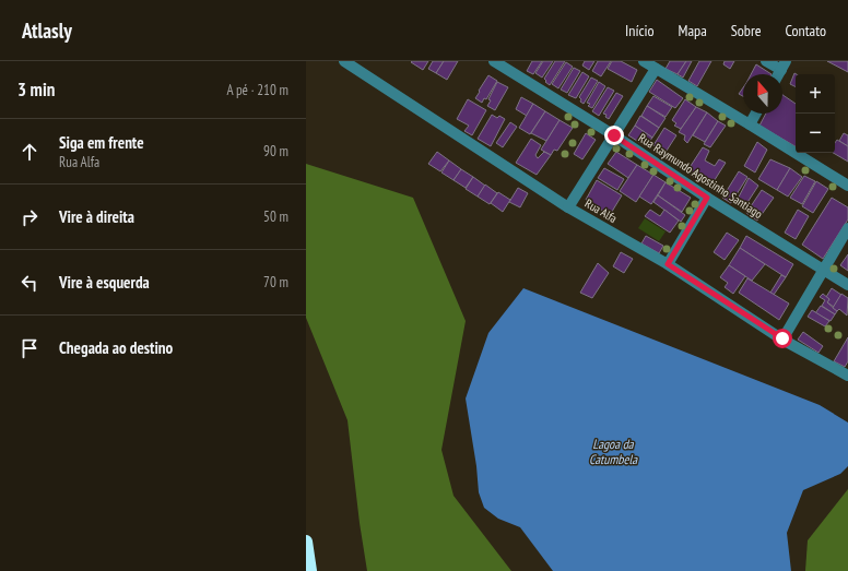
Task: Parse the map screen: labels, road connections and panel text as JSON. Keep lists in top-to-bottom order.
{
  "streets": {
    "street": ["Rua Raymundo Agostinho Santiago", "Rua Alfa"]
  },
  "water": ["Lagoa da Catumbela"],
  "north": "top",
  "page": {
    "header": "Atlasly",
    "nav": [
      "Início",
      "Mapa",
      "Sobre",
      "Contato"
    ],
    "heading": ["3 min", "A pé · 210 m"],
    "map_buttons": ["+", "−"],
    "list": [
      ["Siga em frente", "Rua Alfa", "90 m"],
      ["Vire à direita", "50 m"],
      ["Vire à esquerda", "70 m"],
      "Chegada ao destino"
    ]
  }
}
